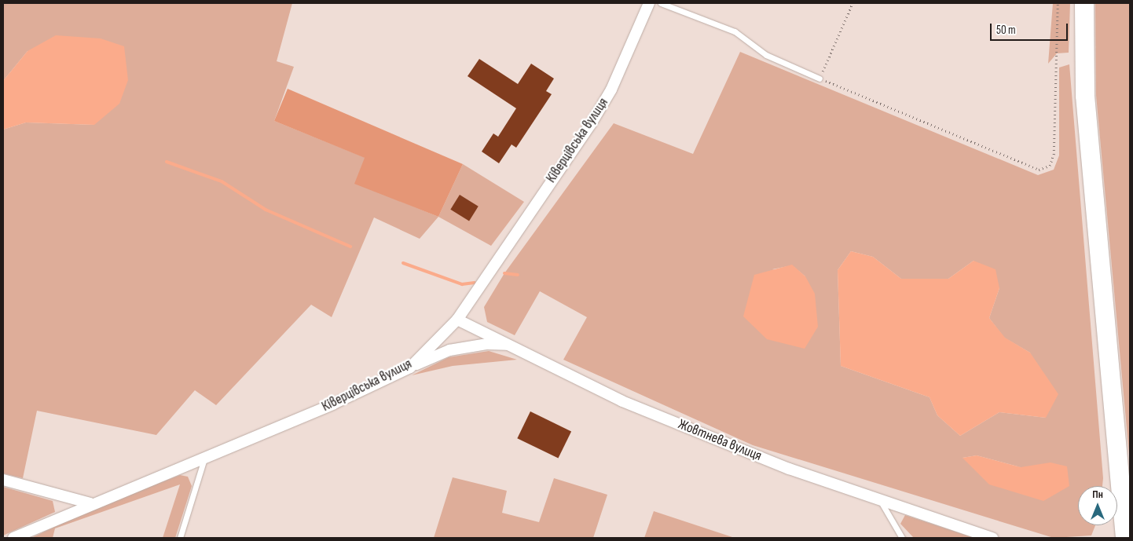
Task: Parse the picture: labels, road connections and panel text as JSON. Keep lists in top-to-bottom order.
{
  "streets": {
    "street": ["Ківерцівська вулиця", "Жовтнева вулиця"]
  },
  "crossings": [
    ["Ківерцівська вулиця", "Жовтнева вулиця"]
  ],
  "scale_bar": "50 m",
  "north": "top"
}
